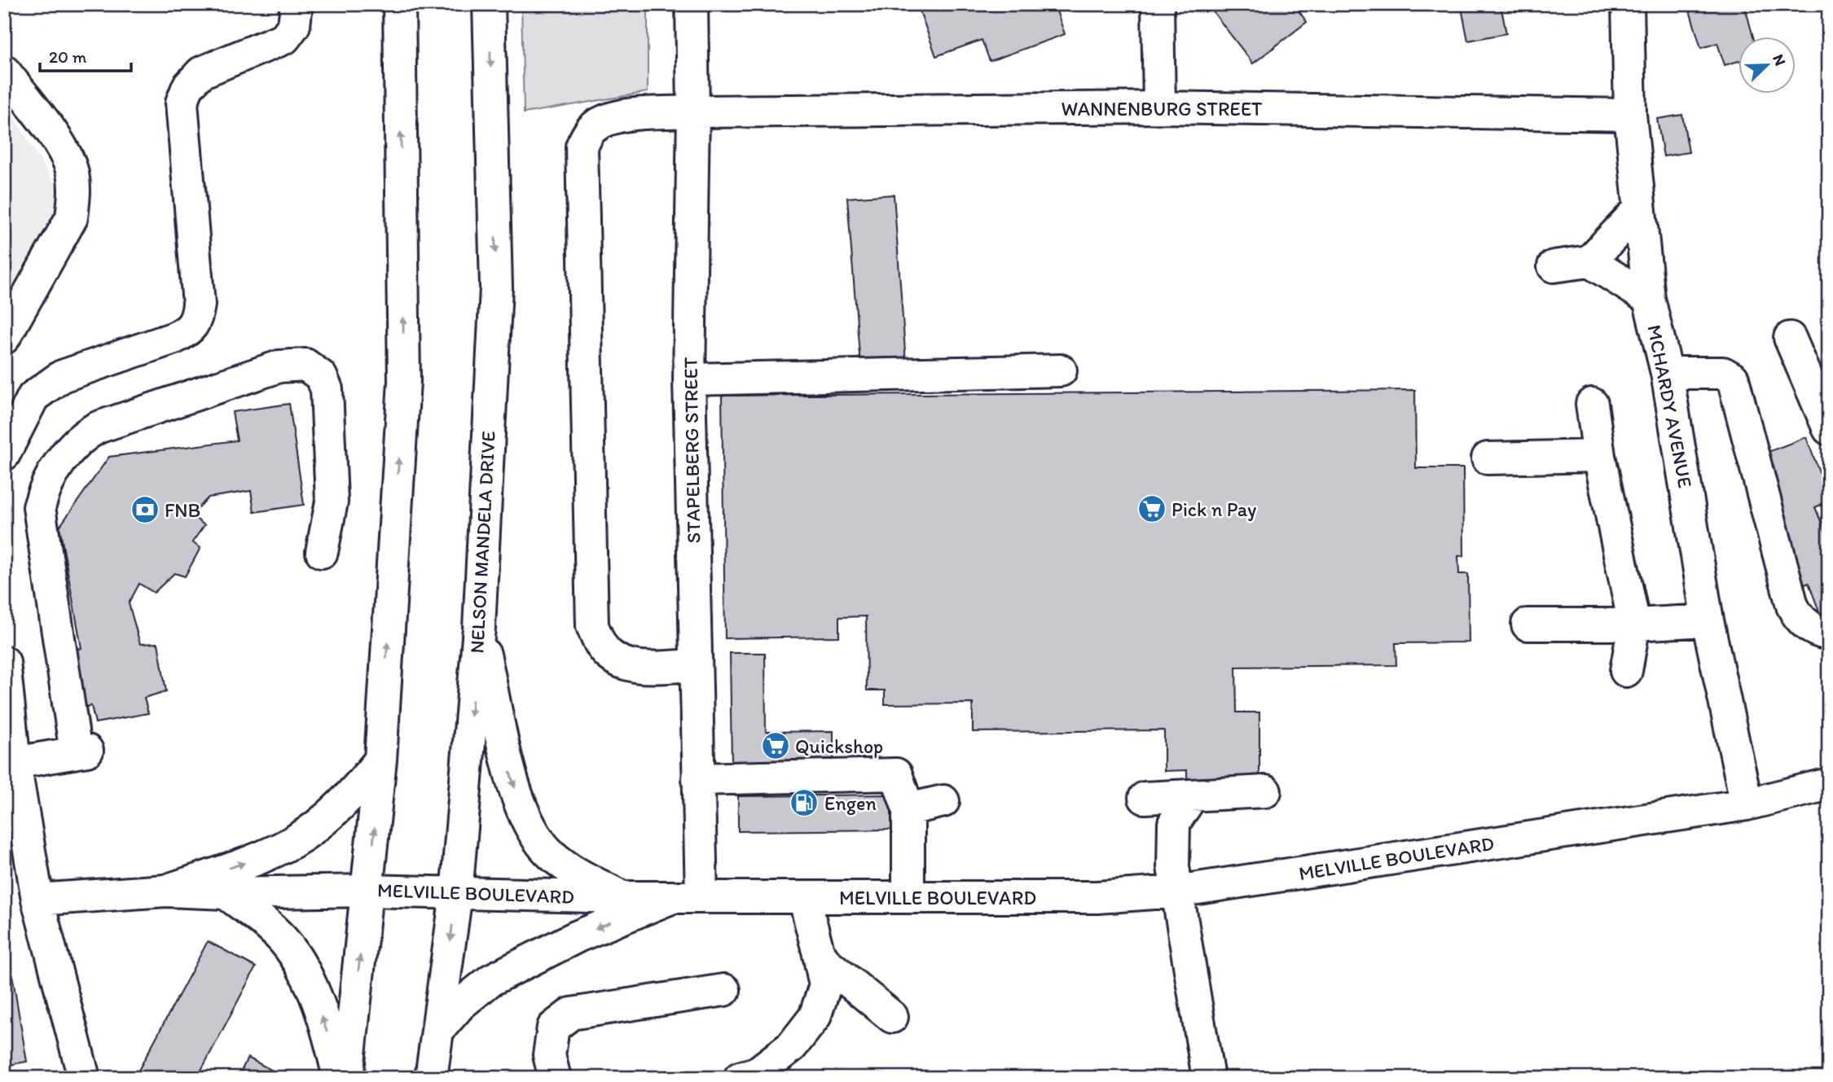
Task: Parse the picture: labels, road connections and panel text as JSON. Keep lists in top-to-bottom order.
{
  "streets": {
    "main road": [
      "WANNENBURG STREET",
      "MCHARDY AVENUE",
      "STAPELBERG STREET",
      "NELSON MANDELA DRIVE",
      "MELVILLE BOULEVARD"
    ]
  },
  "crossings": [
    ["WANNENBURG STREET", "MCHARDY AVENUE"],
    ["WANNENBURG STREET", "STAPELBERG STREET"],
    ["MCHARDY AVENUE", "MELVILLE BOULEVARD"],
    ["STAPELBERG STREET", "MELVILLE BOULEVARD"],
    ["NELSON MANDELA DRIVE", "MELVILLE BOULEVARD"]
  ],
  "places": {
    "supermarket": ["Pick n Pay", "Quickshop"],
    "bank": ["FNB"],
    "fuel station": ["Engen"]
  },
  "scale_bar": "20 m",
  "north": "top right"
}
